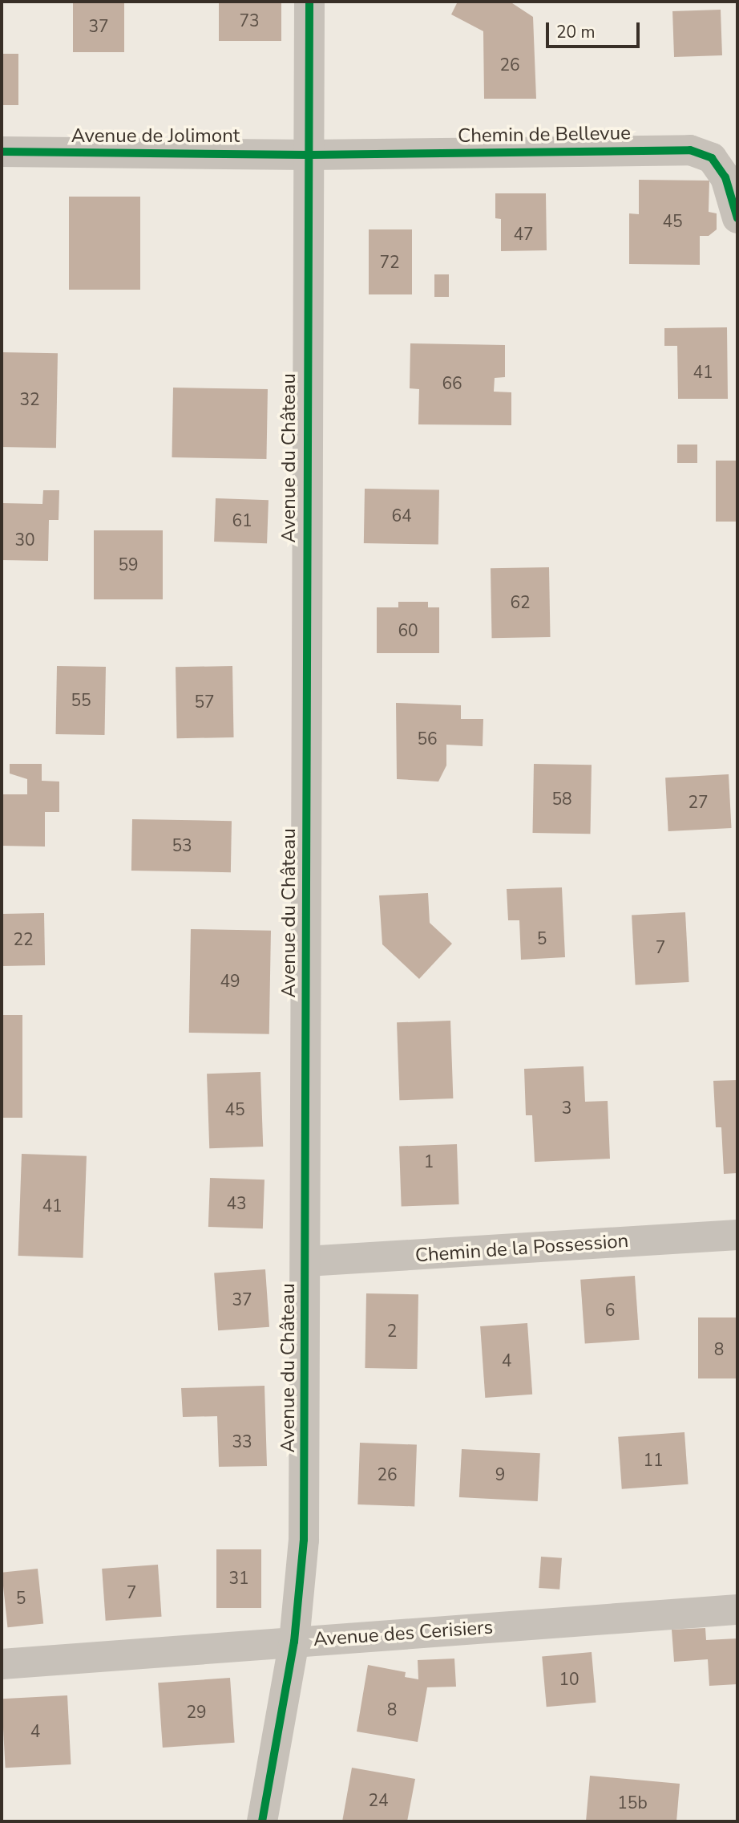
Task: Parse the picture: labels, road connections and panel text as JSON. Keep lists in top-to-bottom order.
{
  "streets": {
    "street": [
      "Chemin de Bellevue",
      "Avenue de Jolimont",
      "Avenue du Château",
      "Chemin de la Possession",
      "Avenue des Cerisiers"
    ]
  },
  "crossings": [
    ["Chemin de Bellevue", "Avenue de Jolimont"],
    ["Chemin de Bellevue", "Avenue du Château"],
    ["Avenue de Jolimont", "Avenue du Château"],
    ["Avenue du Château", "Chemin de la Possession"],
    ["Avenue du Château", "Avenue des Cerisiers"]
  ],
  "house_numbers": [
    "73",
    "37",
    "26",
    "45",
    "47",
    "72",
    "41",
    "66",
    "32",
    "64",
    "61",
    "30",
    "59",
    "62",
    "60",
    "55",
    "57",
    "56",
    "58",
    "27",
    "53",
    "5",
    "22",
    "7",
    "49",
    "3",
    "45",
    "1",
    "43",
    "41",
    "37",
    "6",
    "2",
    "8",
    "4",
    "33",
    "11",
    "26",
    "9",
    "31",
    "7",
    "5",
    "10",
    "8",
    "29",
    "4",
    "24",
    "15b"
  ],
  "scale_bar": "20 m"
}
